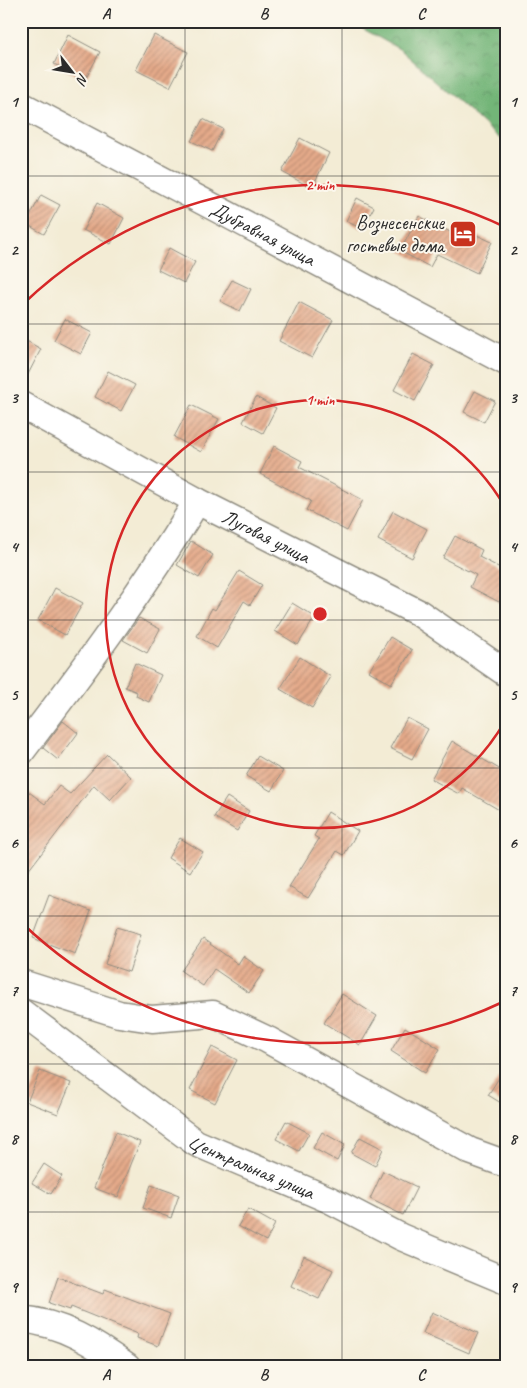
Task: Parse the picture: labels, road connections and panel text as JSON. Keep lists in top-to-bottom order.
{
  "streets": {
    "street": ["Дубравная улица", "Луговая улица", "Центральная улица"]
  },
  "places": {
    "hotel": ["Вознесенские гостевые дома"]
  },
  "north": "bottom right",
  "grid": {
    "columns": ["A", "B", "C"],
    "rows": [
      "1",
      "2",
      "3",
      "4",
      "5",
      "6",
      "7",
      "8",
      "9"
    ]
  },
  "rings": ["2 min", "1 min"]
}
